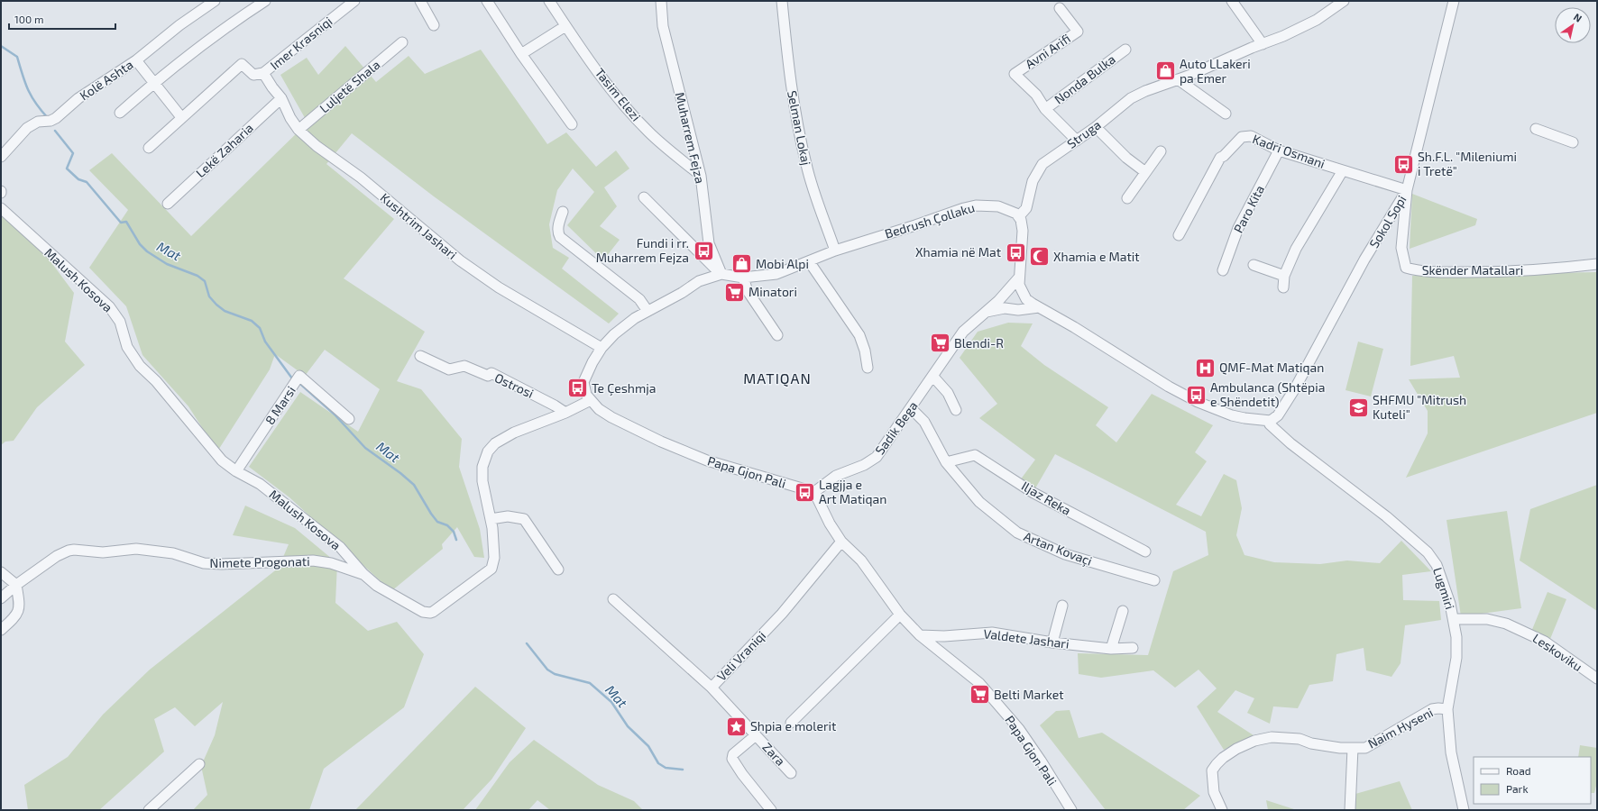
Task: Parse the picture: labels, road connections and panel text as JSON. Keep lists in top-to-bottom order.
{
  "streets": {
    "street": [
      "Imer Krasniqi",
      "Avni Arifi",
      "Nonda Bulka",
      "Kolë Ashta",
      "Luljetë Shala",
      "Tasim Elezi",
      "Selman Lokaj",
      "Struga",
      "Muharrem Fejza",
      "Lekë Zaharia",
      "Kadri Osmani",
      "Paro Kita",
      "Bedrush Çollaku",
      "Sokol Sopi",
      "Kushtrim Jashari",
      "Skënder Matallari",
      "Malush Kosova",
      "Ostrosi",
      "8 Marsi",
      "Sadik Bega",
      "Papa Gjon Pali",
      "Iljaz Reka",
      "Artan Kovaçi",
      "Nimete Progonati",
      "Lugmiri",
      "Valdete Jashari",
      "Leskoviku",
      "Veli Vraniqi",
      "Naim Hyseni",
      "Zara"
    ]
  },
  "crossings": [
    ["Imer Krasniqi", "Kushtrim Jashari"],
    ["Avni Arifi", "Nonda Bulka"],
    ["Nonda Bulka", "Struga"],
    ["Luljetë Shala", "Kushtrim Jashari"],
    ["Tasim Elezi", "Muharrem Fejza"],
    ["Selman Lokaj", "Bedrush Çollaku"],
    ["Struga", "Bedrush Çollaku"],
    ["Muharrem Fejza", "Bedrush Çollaku"],
    ["Muharrem Fejza", "Papa Gjon Pali"],
    ["Lekë Zaharia", "Kushtrim Jashari"],
    ["Kadri Osmani", "Paro Kita"],
    ["Kadri Osmani", "Sokol Sopi"],
    ["Kadri Osmani", "Skënder Matallari"],
    ["Bedrush Çollaku", "Papa Gjon Pali"],
    ["Sokol Sopi", "Skënder Matallari"],
    ["Sokol Sopi", "Lugmiri"],
    ["Kushtrim Jashari", "Papa Gjon Pali"],
    ["Malush Kosova", "Ostrosi"],
    ["Malush Kosova", "8 Marsi"],
    ["Malush Kosova", "Papa Gjon Pali"],
    ["Malush Kosova", "Nimete Progonati"],
    ["Sadik Bega", "Papa Gjon Pali"],
    ["Sadik Bega", "Artan Kovaçi"],
    ["Papa Gjon Pali", "Valdete Jashari"],
    ["Papa Gjon Pali", "Veli Vraniqi"],
    ["Iljaz Reka", "Artan Kovaçi"],
    ["Lugmiri", "Leskoviku"],
    ["Lugmiri", "Naim Hyseni"],
    ["Veli Vraniqi", "Zara"]
  ],
  "districts": ["MATIQAN"],
  "water": ["Mat"],
  "places": {
    "shop": ["Auto LLakeri pa Emer", "Mobi Alpi"],
    "bus stop": [
      "Sh.F.L. \"Mileniumi i Tretë\"",
      "Fundi i rr. Muharrem Fejza",
      "Xhamia në Mat",
      "Te Çeshmja",
      "Ambulanca (Shtëpia e Shëndetit)",
      "Lagjja e Art Matiqan"
    ],
    "mosque": ["Xhamia e Matit"],
    "supermarket": ["Minatori", "Blendi-R", "Belti Market"],
    "hospital": ["QMF-Mat Matiqan"],
    "school or university": ["SHFMU \"Mitrush Kuteli\""],
    "place": ["Shpia e molerit"]
  },
  "legend": ["Road", "Park"],
  "scale_bar": "100 m",
  "north": "top right"
}
